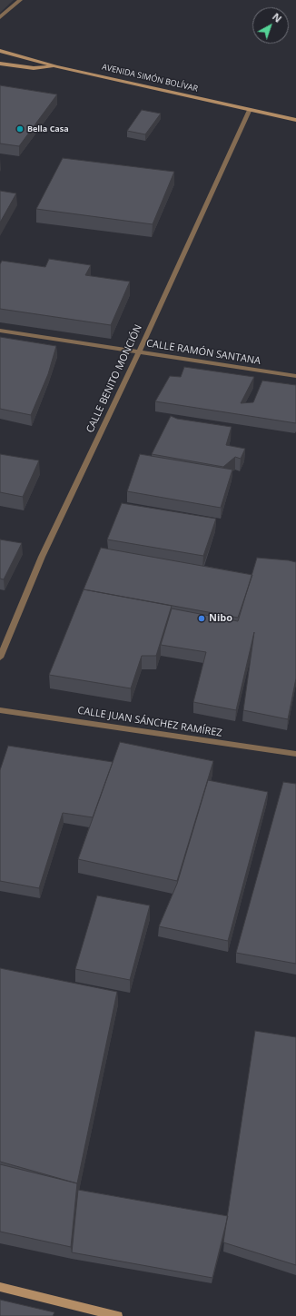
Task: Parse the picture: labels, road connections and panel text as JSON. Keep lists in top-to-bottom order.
{
  "streets": {
    "main road": ["AVENIDA SIMÓN BOLÍVAR"],
    "street": ["CALLE RAMÓN SANTANA", "CALLE BENITO MONCIÓN", "CALLE JUAN SÁNCHEZ RAMÍREZ"]
  },
  "crossings": [
    ["AVENIDA SIMÓN BOLÍVAR", "CALLE BENITO MONCIÓN"],
    ["CALLE RAMÓN SANTANA", "CALLE BENITO MONCIÓN"]
  ],
  "places": ["Bella Casa", "Nibo"],
  "north": "top right"
}
